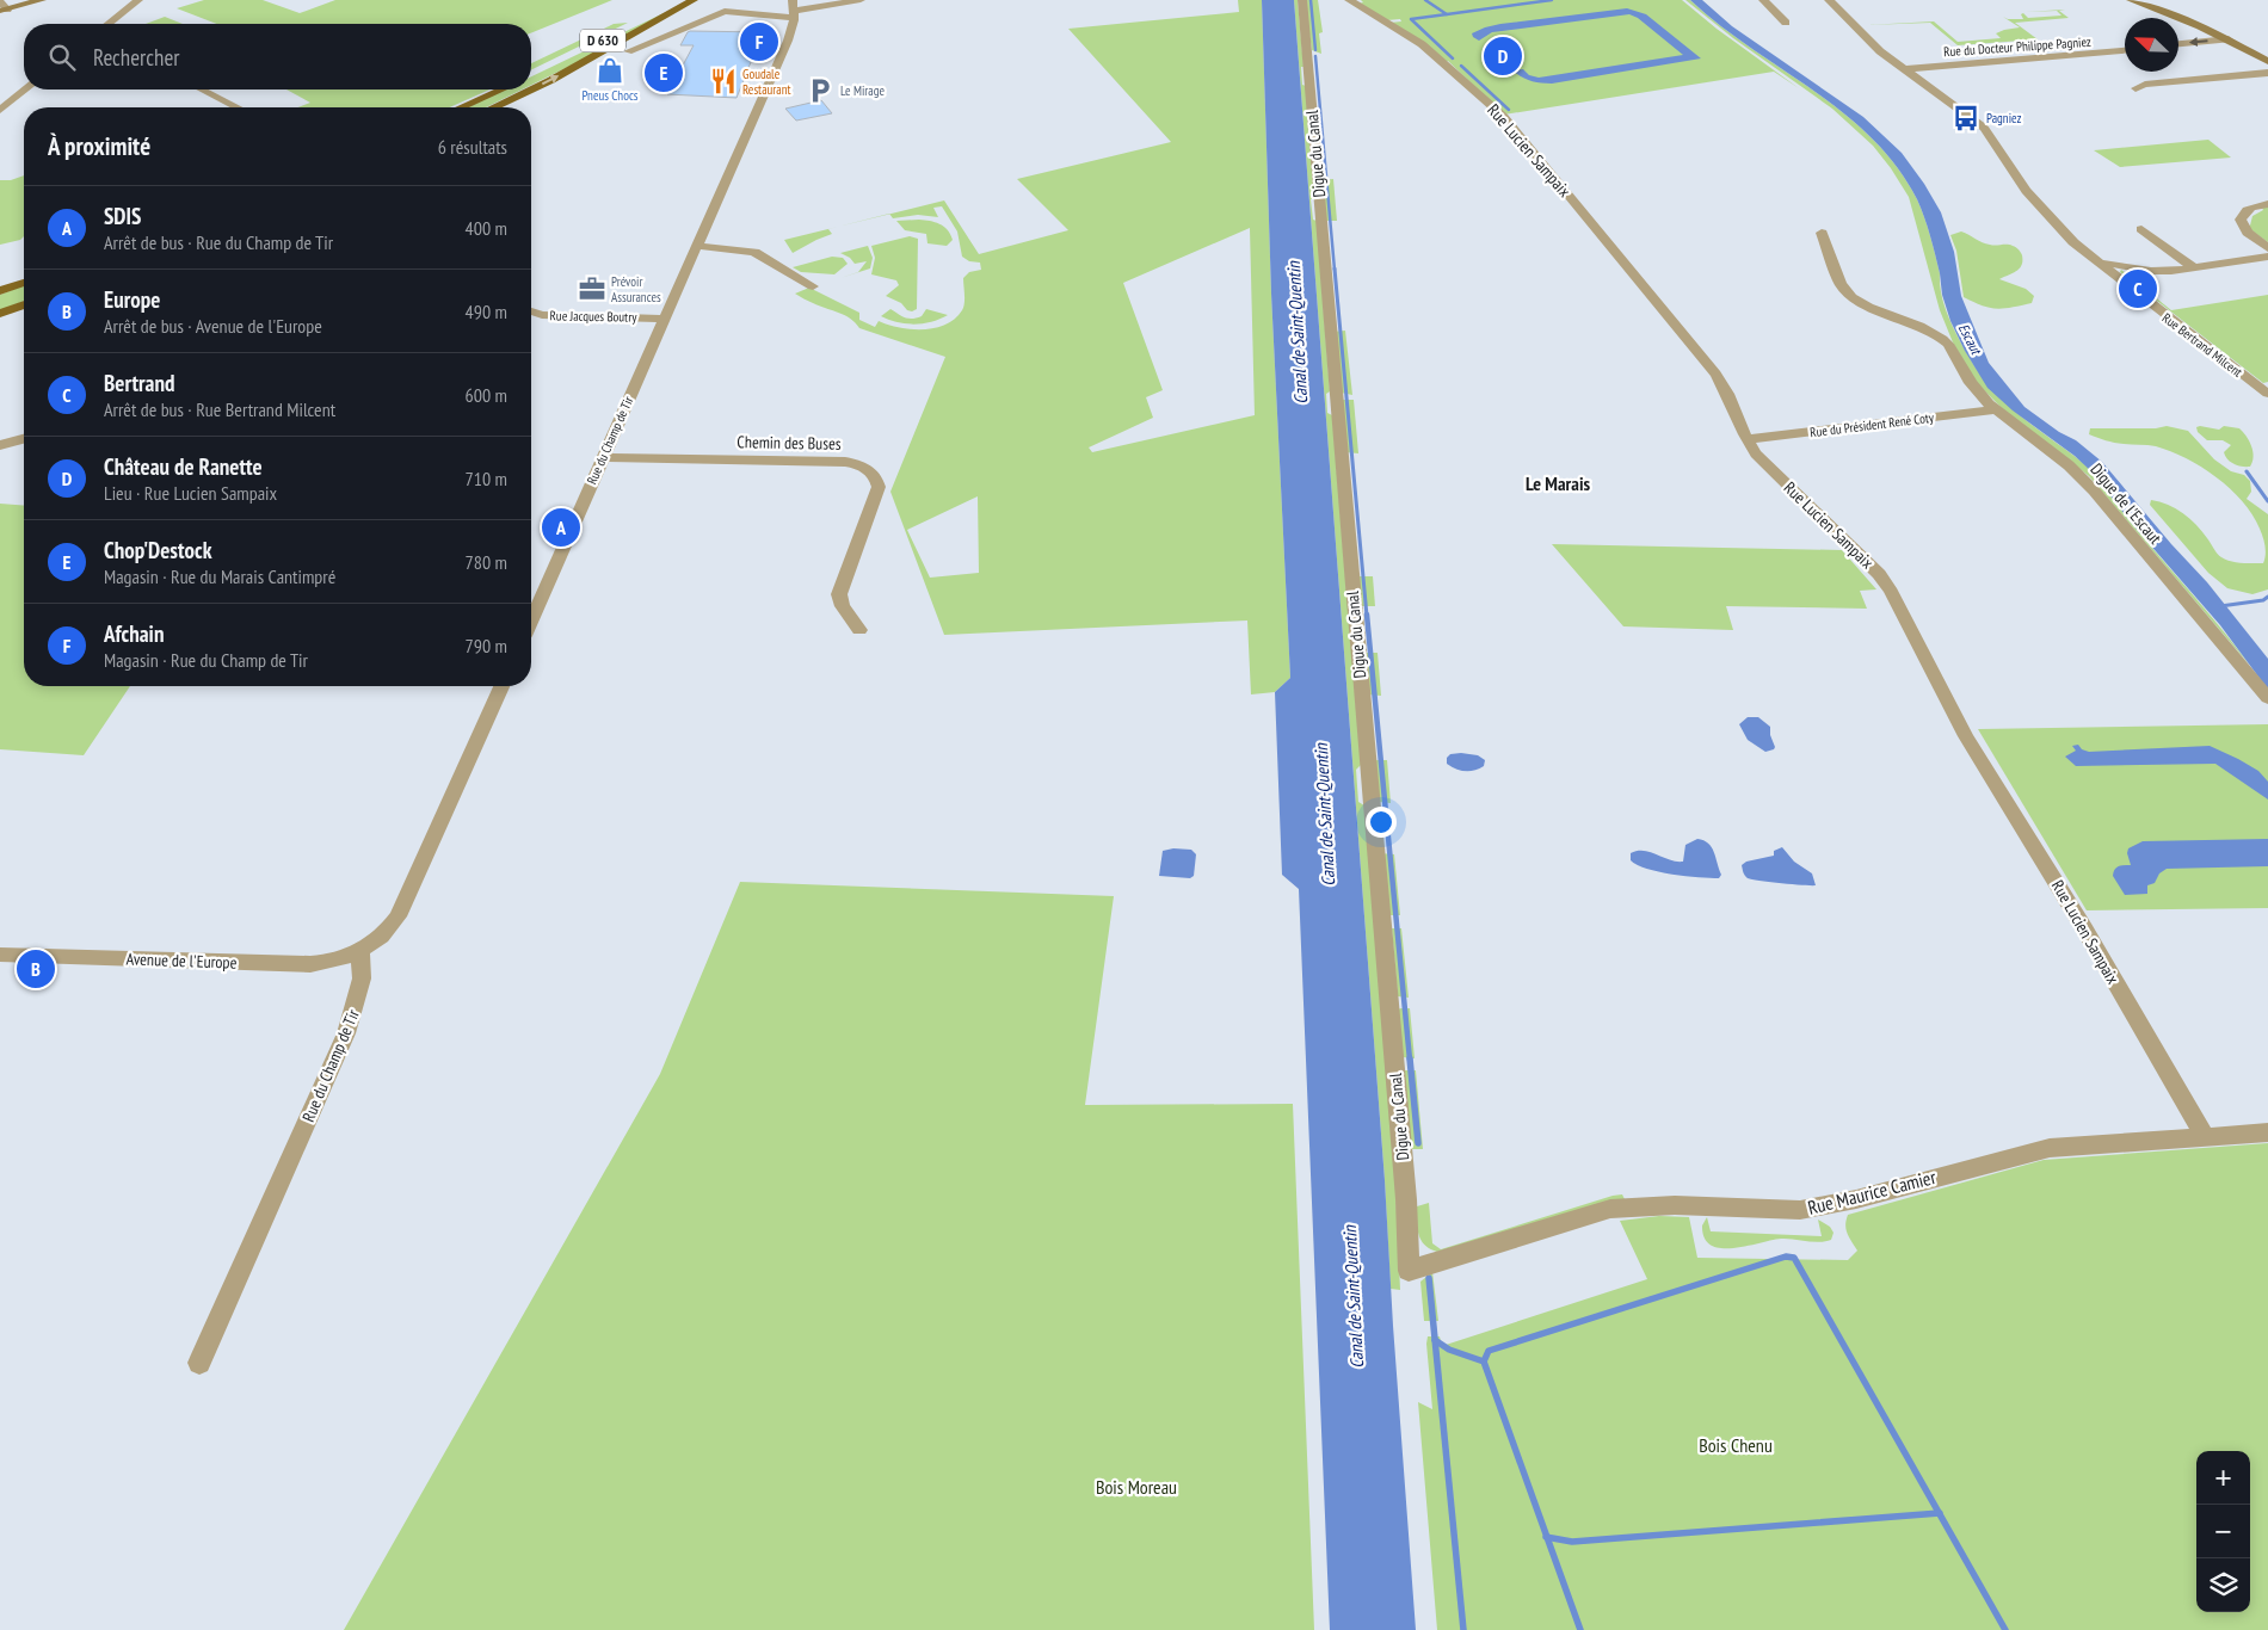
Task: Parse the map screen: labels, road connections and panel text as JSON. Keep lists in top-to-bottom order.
{
  "streets": {
    "main road": ["D 630"],
    "street": [
      "Rue du Docteur Philippe Pagniez",
      "Rue Lucien Sampaix",
      "Digue du Canal",
      "Rue Jacques Boutry",
      "Rue Bertrand Milcent",
      "Rue du Président René Coty",
      "Rue du Champ de Tir",
      "Chemin des Buses",
      "Digue de l'Escaut",
      "Avenue de l'Europe",
      "Rue Maurice Camier"
    ]
  },
  "crossings": [
    ["Rue du Docteur Philippe Pagniez", "Rue Bertrand Milcent"],
    ["Rue Lucien Sampaix", "Rue du Président René Coty"],
    ["Rue Lucien Sampaix", "Rue Maurice Camier"],
    ["Digue du Canal", "Rue Maurice Camier"],
    ["Rue Jacques Boutry", "Rue du Champ de Tir"],
    ["Rue du Président René Coty", "Digue de l'Escaut"],
    ["Rue du Champ de Tir", "Chemin des Buses"],
    ["Rue du Champ de Tir", "Avenue de l'Europe"]
  ],
  "districts": ["Le Marais"],
  "water": ["Canal de Saint-Quentin", "Escaut"],
  "parks": ["Bois Chenu", "Bois Moreau"],
  "places": {
    "shop": ["Pneus Chocs"],
    "restaurant": ["Goudale Restaurant"],
    "parking": ["Le Mirage"],
    "bus stop": ["Pagniez"],
    "office": ["Prévoir Assurances"]
  },
  "north": "top left",
  "page": {
    "pins": [
      "F",
      "D",
      "E",
      "C",
      "A",
      "B"
    ],
    "search": "Rechercher",
    "heading": ["À proximité", "6 résultats"],
    "list": [
      {
        "mark": "A",
        "name": "SDIS",
        "note": "Arrêt de bus · Rue du Champ de Tir",
        "value": "400 m"
      },
      {
        "mark": "B",
        "name": "Europe",
        "note": "Arrêt de bus · Avenue de l'Europe",
        "value": "490 m"
      },
      {
        "mark": "C",
        "name": "Bertrand",
        "note": "Arrêt de bus · Rue Bertrand Milcent",
        "value": "600 m"
      },
      {
        "mark": "D",
        "name": "Château de Ranette",
        "note": "Lieu · Rue Lucien Sampaix",
        "value": "710 m"
      },
      {
        "mark": "E",
        "name": "Chop'Destock",
        "note": "Magasin · Rue du Marais Cantimpré",
        "value": "780 m"
      },
      {
        "mark": "F",
        "name": "Afchain",
        "note": "Magasin · Rue du Champ de Tir",
        "value": "790 m"
      }
    ],
    "map_buttons": ["+", "−"]
  }
}
